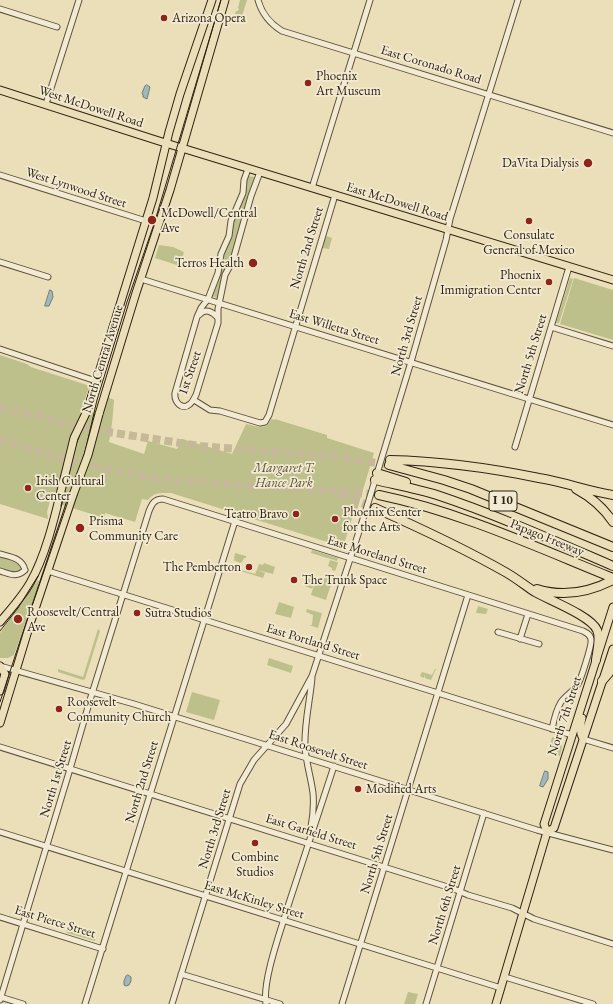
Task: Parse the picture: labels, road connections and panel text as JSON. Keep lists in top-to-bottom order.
{
  "streets": {
    "highway": ["I 10", "Papago Freeway"],
    "main road": [
      "West McDowell Road",
      "East McDowell Road",
      "North Central Avenue",
      "North 7th Street"
    ],
    "street": [
      "East Coronado Road",
      "West Lynwood Street",
      "North 2nd Street",
      "East Willetta Street",
      "North 3rd Street",
      "North 5th Street",
      "1st Street",
      "East Moreland Street",
      "East Portland Street",
      "East Roosevelt Street",
      "North 1st Street",
      "East Garfield Street",
      "East McKinley Street",
      "North 6th Street",
      "East Pierce Street"
    ]
  },
  "crossings": [
    ["East Coronado Road", "North 3rd Street"],
    ["West McDowell Road", "East McDowell Road"],
    ["West McDowell Road", "North Central Avenue"],
    ["West Lynwood Street", "North Central Avenue"],
    ["East McDowell Road", "North 2nd Street"],
    ["East McDowell Road", "North 3rd Street"],
    ["East McDowell Road", "North 5th Street"],
    ["East McDowell Road", "North Central Avenue"],
    ["North 2nd Street", "East Willetta Street"],
    ["North 2nd Street", "1st Street"],
    ["North 2nd Street", "East Moreland Street"],
    ["North 2nd Street", "East Portland Street"],
    ["North 2nd Street", "East Roosevelt Street"],
    ["North 2nd Street", "East Garfield Street"],
    ["North 2nd Street", "East McKinley Street"],
    ["North 2nd Street", "East Pierce Street"],
    ["East Willetta Street", "North 3rd Street"],
    ["East Willetta Street", "North 5th Street"],
    ["East Willetta Street", "North Central Avenue"],
    ["East Willetta Street", "1st Street"],
    ["North 3rd Street", "East Moreland Street"],
    ["North 3rd Street", "East Portland Street"],
    ["North 3rd Street", "East Roosevelt Street"],
    ["North 3rd Street", "East Garfield Street"],
    ["North 3rd Street", "East McKinley Street"],
    ["North 5th Street", "East Moreland Street"],
    ["North 5th Street", "East Portland Street"],
    ["North 5th Street", "East Roosevelt Street"],
    ["North 5th Street", "East Garfield Street"],
    ["North 5th Street", "East McKinley Street"],
    ["North Central Avenue", "East Portland Street"],
    ["North Central Avenue", "East Roosevelt Street"],
    ["East Moreland Street", "East Portland Street"],
    ["East Moreland Street", "North 1st Street"],
    ["East Portland Street", "North 7th Street"],
    ["East Portland Street", "North 1st Street"],
    ["North 7th Street", "East Roosevelt Street"],
    ["North 7th Street", "East Garfield Street"],
    ["North 7th Street", "East McKinley Street"],
    ["East Roosevelt Street", "North 1st Street"],
    ["East Roosevelt Street", "North 6th Street"],
    ["North 1st Street", "East Garfield Street"],
    ["North 1st Street", "East McKinley Street"],
    ["North 1st Street", "East Pierce Street"],
    ["East Garfield Street", "North 6th Street"],
    ["East McKinley Street", "North 6th Street"]
  ],
  "parks": ["Margaret T. Hance Park"],
  "places": [
    "Arizona Opera",
    "Phoenix Art Museum",
    "DaVita Dialysis",
    "McDowell/Central Ave",
    "Consulate General of Mexico",
    "Terros Health",
    "Phoenix Immigration Center",
    "Irish Cultural Center",
    "Teatro Bravo",
    "Phoenix Center for the Arts",
    "Prisma Community Care",
    "The Pemberton",
    "The Trunk Space",
    "Sutra Studios",
    "Roosevelt/Central Ave",
    "Roosevelt Community Church",
    "Modified Arts",
    "Combine Studios"
  ]
}
